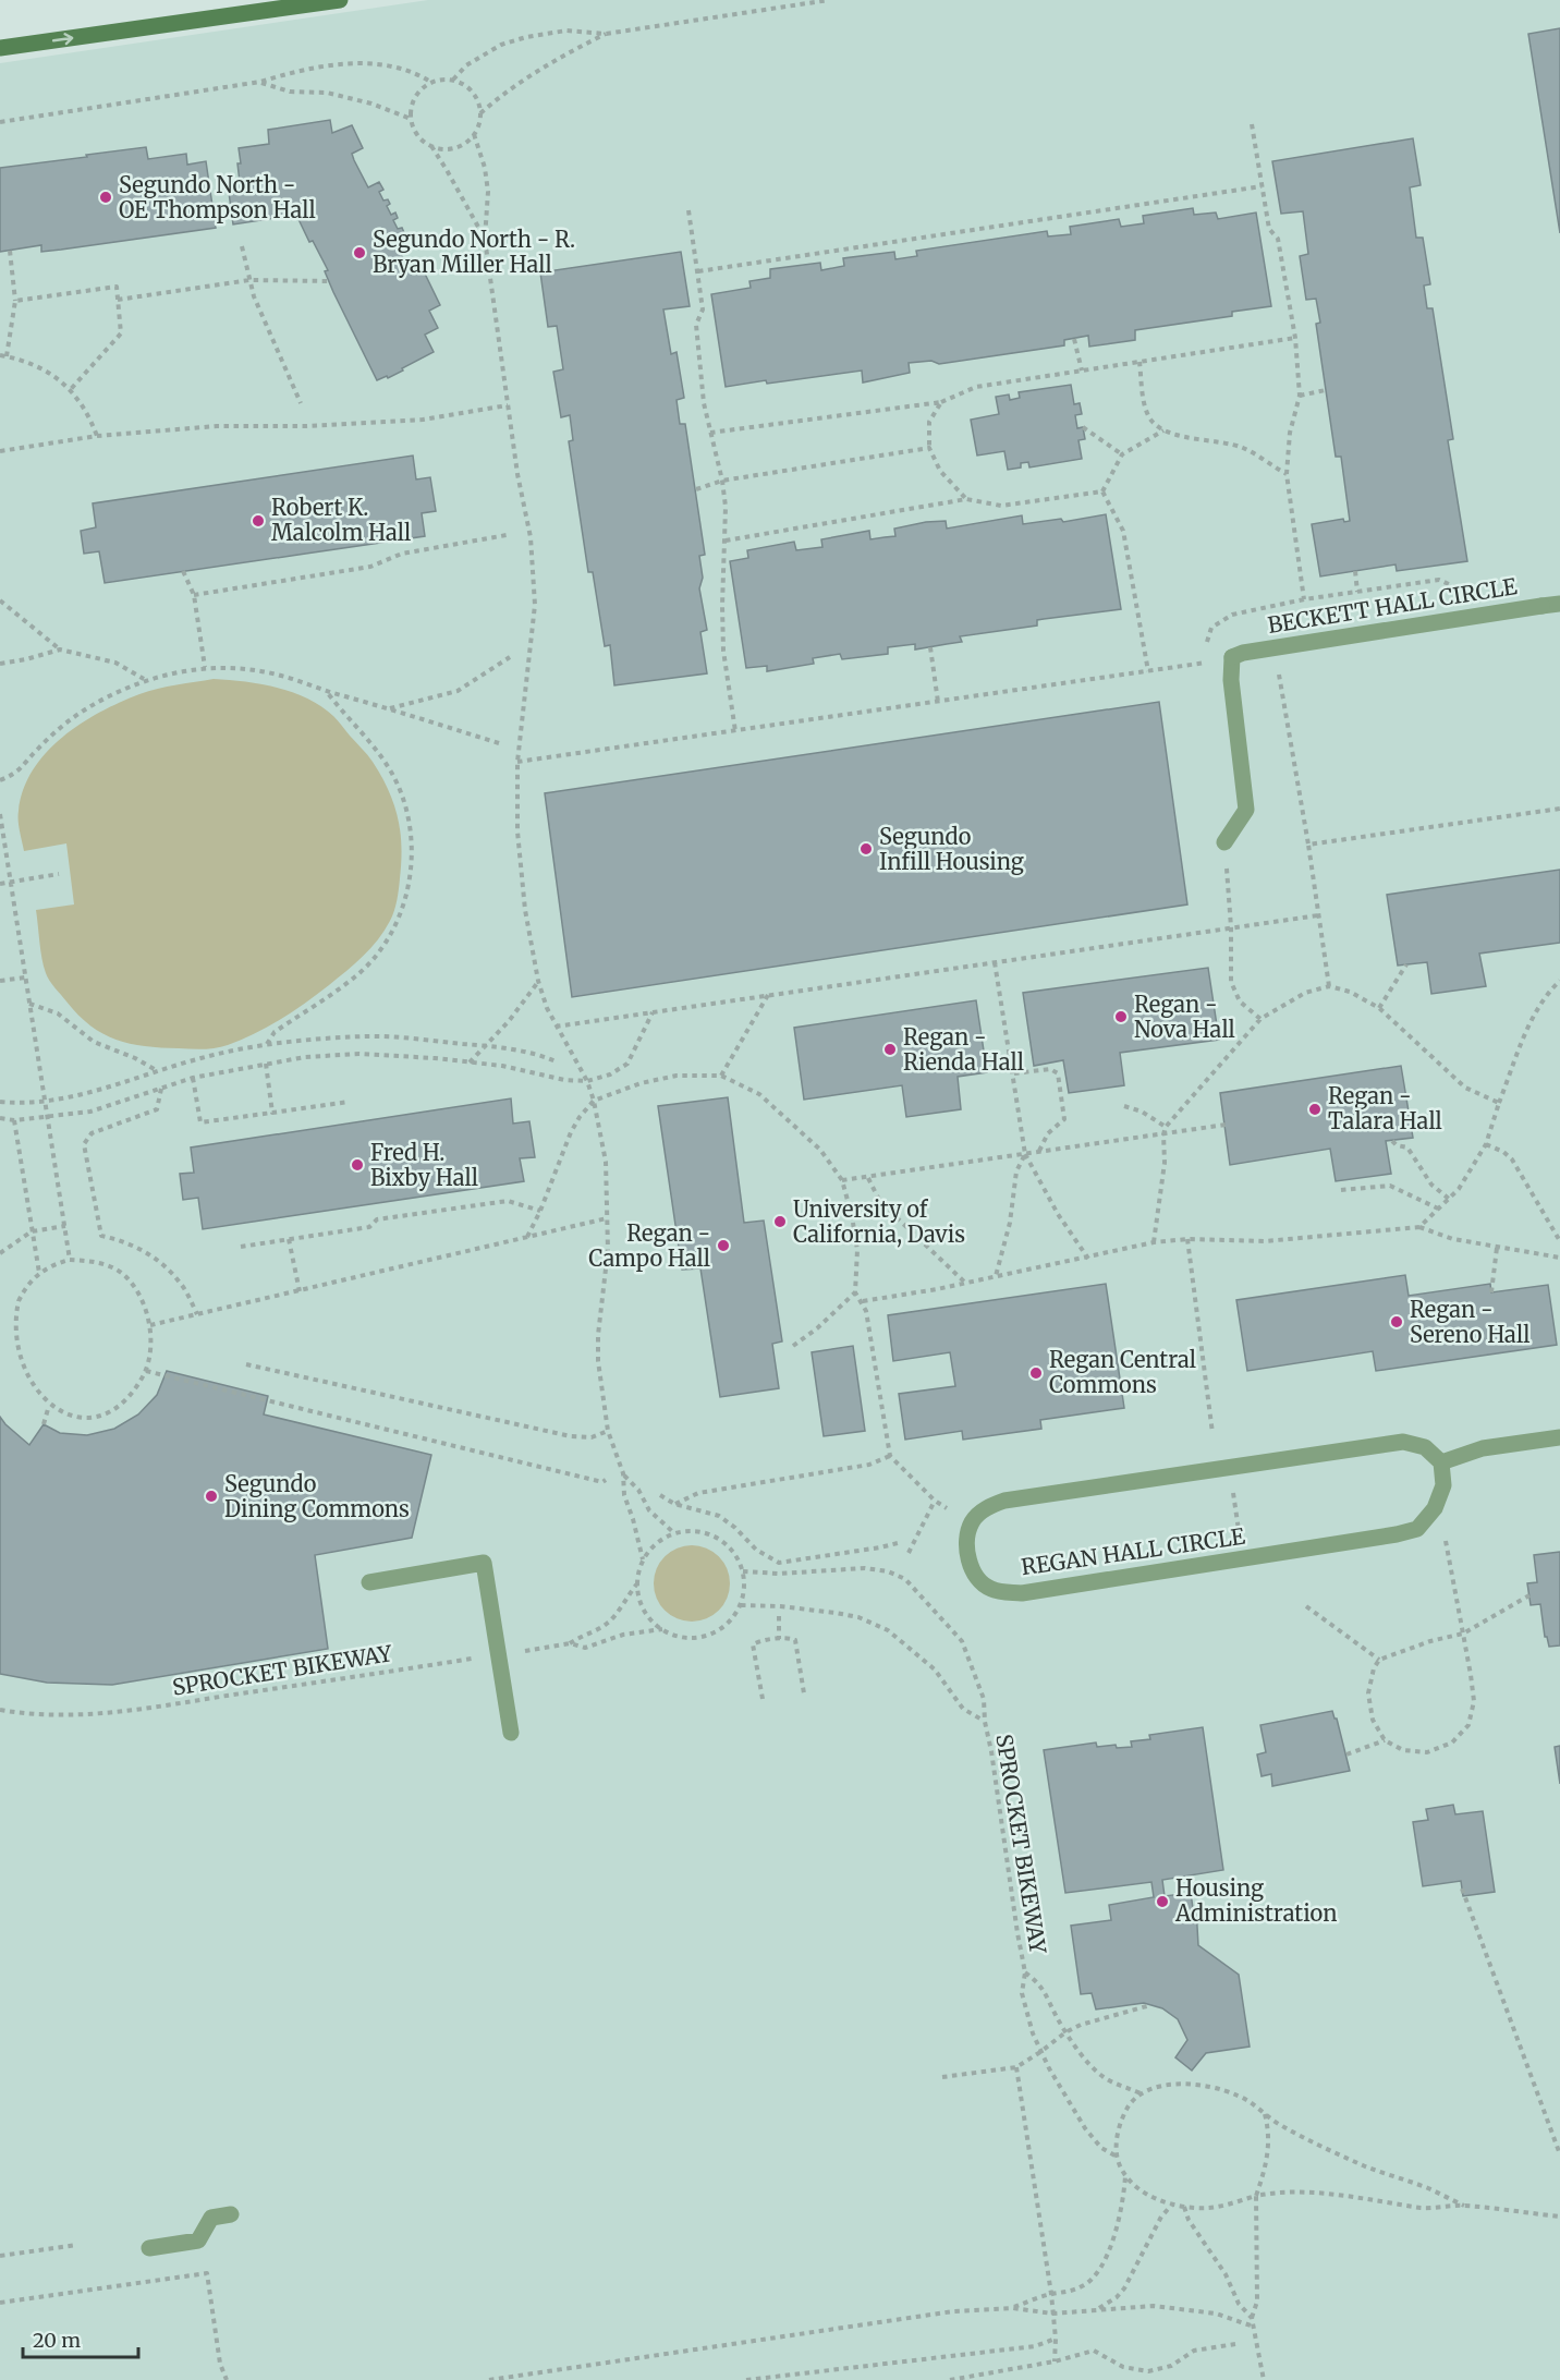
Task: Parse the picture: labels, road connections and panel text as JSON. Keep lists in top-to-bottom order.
{
  "streets": {
    "street": ["BECKETT HALL CIRCLE", "REGAN HALL CIRCLE"],
    "path": ["SPROCKET BIKEWAY"]
  },
  "places": [
    "Segundo North - OE Thompson Hall",
    "Segundo North - R. Bryan Miller Hall",
    "Robert K. Malcolm Hall",
    "Segundo Infill Housing",
    "Regan - Nova Hall",
    "Regan - Rienda Hall",
    "Regan - Talara Hall",
    "Fred H. Bixby Hall",
    "University of California, Davis",
    "Regan - Campo Hall",
    "Regan - Sereno Hall",
    "Regan Central Commons",
    "Segundo Dining Commons",
    "Housing Administration"
  ],
  "scale_bar": "20 m"
}
